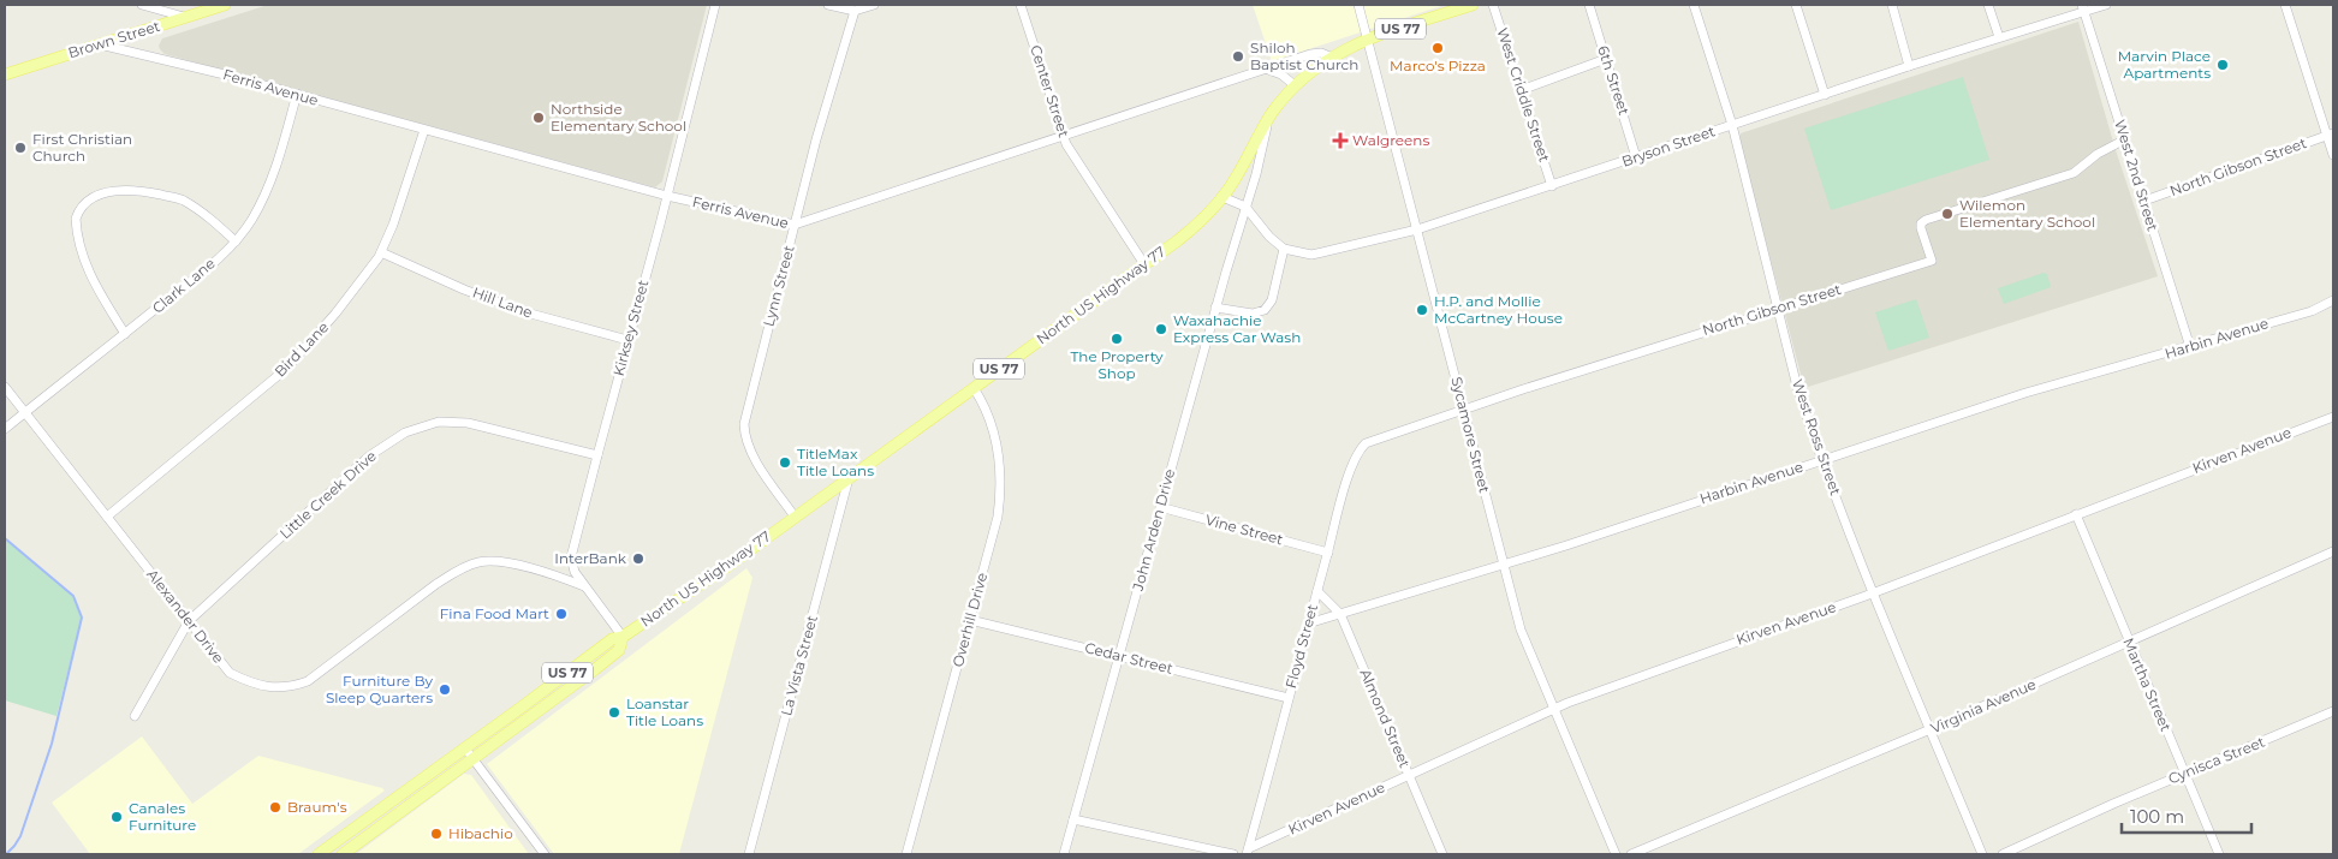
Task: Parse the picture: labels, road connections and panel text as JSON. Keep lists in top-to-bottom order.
{
  "streets": {
    "main road": [
      "US 77",
      "Brown Street",
      "Ferris Avenue",
      "North US Highway 77"
    ],
    "street": [
      "6th Street",
      "Center Street",
      "West Criddle Street",
      "Bryson Street",
      "North Gibson Street",
      "West 2nd Street",
      "Clark Lane",
      "Lynn Street",
      "Hill Lane",
      "Kirksey Street",
      "Harbin Avenue",
      "Bird Lane",
      "Sycamore Street",
      "West Ross Street",
      "Kirven Avenue",
      "Little Creek Drive",
      "John Arden Drive",
      "Vine Street",
      "Alexander Drive",
      "Overhill Drive",
      "Floyd Street",
      "Cedar Street",
      "La Vista Street",
      "Martha Street",
      "Virginia Avenue",
      "Almond Street",
      "Cynisca Street"
    ]
  },
  "crossings": [
    ["Brown Street", "Ferris Avenue"],
    ["6th Street", "Bryson Street"],
    ["Ferris Avenue", "Center Street"],
    ["Ferris Avenue", "Clark Lane"],
    ["Ferris Avenue", "Lynn Street"],
    ["Ferris Avenue", "North US Highway 77"],
    ["Ferris Avenue", "Kirksey Street"],
    ["Ferris Avenue", "Bird Lane"],
    ["Ferris Avenue", "Sycamore Street"],
    ["Center Street", "North US Highway 77"],
    ["West Criddle Street", "Bryson Street"],
    ["Bryson Street", "West 2nd Street"],
    ["Bryson Street", "Sycamore Street"],
    ["Bryson Street", "West Ross Street"],
    ["North Gibson Street", "West 2nd Street"],
    ["North Gibson Street", "Sycamore Street"],
    ["North Gibson Street", "West Ross Street"],
    ["North Gibson Street", "Floyd Street"],
    ["West 2nd Street", "Harbin Avenue"],
    ["Clark Lane", "Alexander Drive"],
    ["Lynn Street", "North US Highway 77"],
    ["North US Highway 77", "Kirksey Street"],
    ["North US Highway 77", "Overhill Drive"],
    ["North US Highway 77", "La Vista Street"],
    ["Hill Lane", "Kirksey Street"],
    ["Hill Lane", "Bird Lane"],
    ["Kirksey Street", "Little Creek Drive"],
    ["Kirksey Street", "Alexander Drive"],
    ["Harbin Avenue", "Sycamore Street"],
    ["Harbin Avenue", "West Ross Street"],
    ["Harbin Avenue", "Floyd Street"],
    ["Harbin Avenue", "Almond Street"],
    ["Bird Lane", "Alexander Drive"],
    ["Sycamore Street", "Kirven Avenue"],
    ["West Ross Street", "Kirven Avenue"],
    ["West Ross Street", "Virginia Avenue"],
    ["Kirven Avenue", "Floyd Street"],
    ["Kirven Avenue", "Martha Street"],
    ["Kirven Avenue", "Almond Street"],
    ["Little Creek Drive", "Alexander Drive"],
    ["John Arden Drive", "Vine Street"],
    ["John Arden Drive", "Cedar Street"],
    ["Vine Street", "Floyd Street"],
    ["Overhill Drive", "Cedar Street"],
    ["Floyd Street", "Cedar Street"],
    ["Floyd Street", "Almond Street"],
    ["Martha Street", "Virginia Avenue"],
    ["Martha Street", "Cynisca Street"]
  ],
  "places": {
    "other": [
      "Marco's Pizza",
      "Shiloh Baptist Church",
      "Marvin Place Apartments",
      "Northside Elementary School",
      "First Christian Church",
      "Wilemon Elementary School",
      "H.P. and Mollie McCartney House",
      "Waxahachie Express Car Wash",
      "The Property Shop",
      "TitleMax Title Loans",
      "InterBank",
      "Fina Food Mart",
      "Furniture By Sleep Quarters",
      "Loanstar Title Loans",
      "Braum's",
      "Canales Furniture",
      "Hibachio"
    ],
    "health": ["Walgreens"]
  },
  "scale_bar": "100 m"
}
